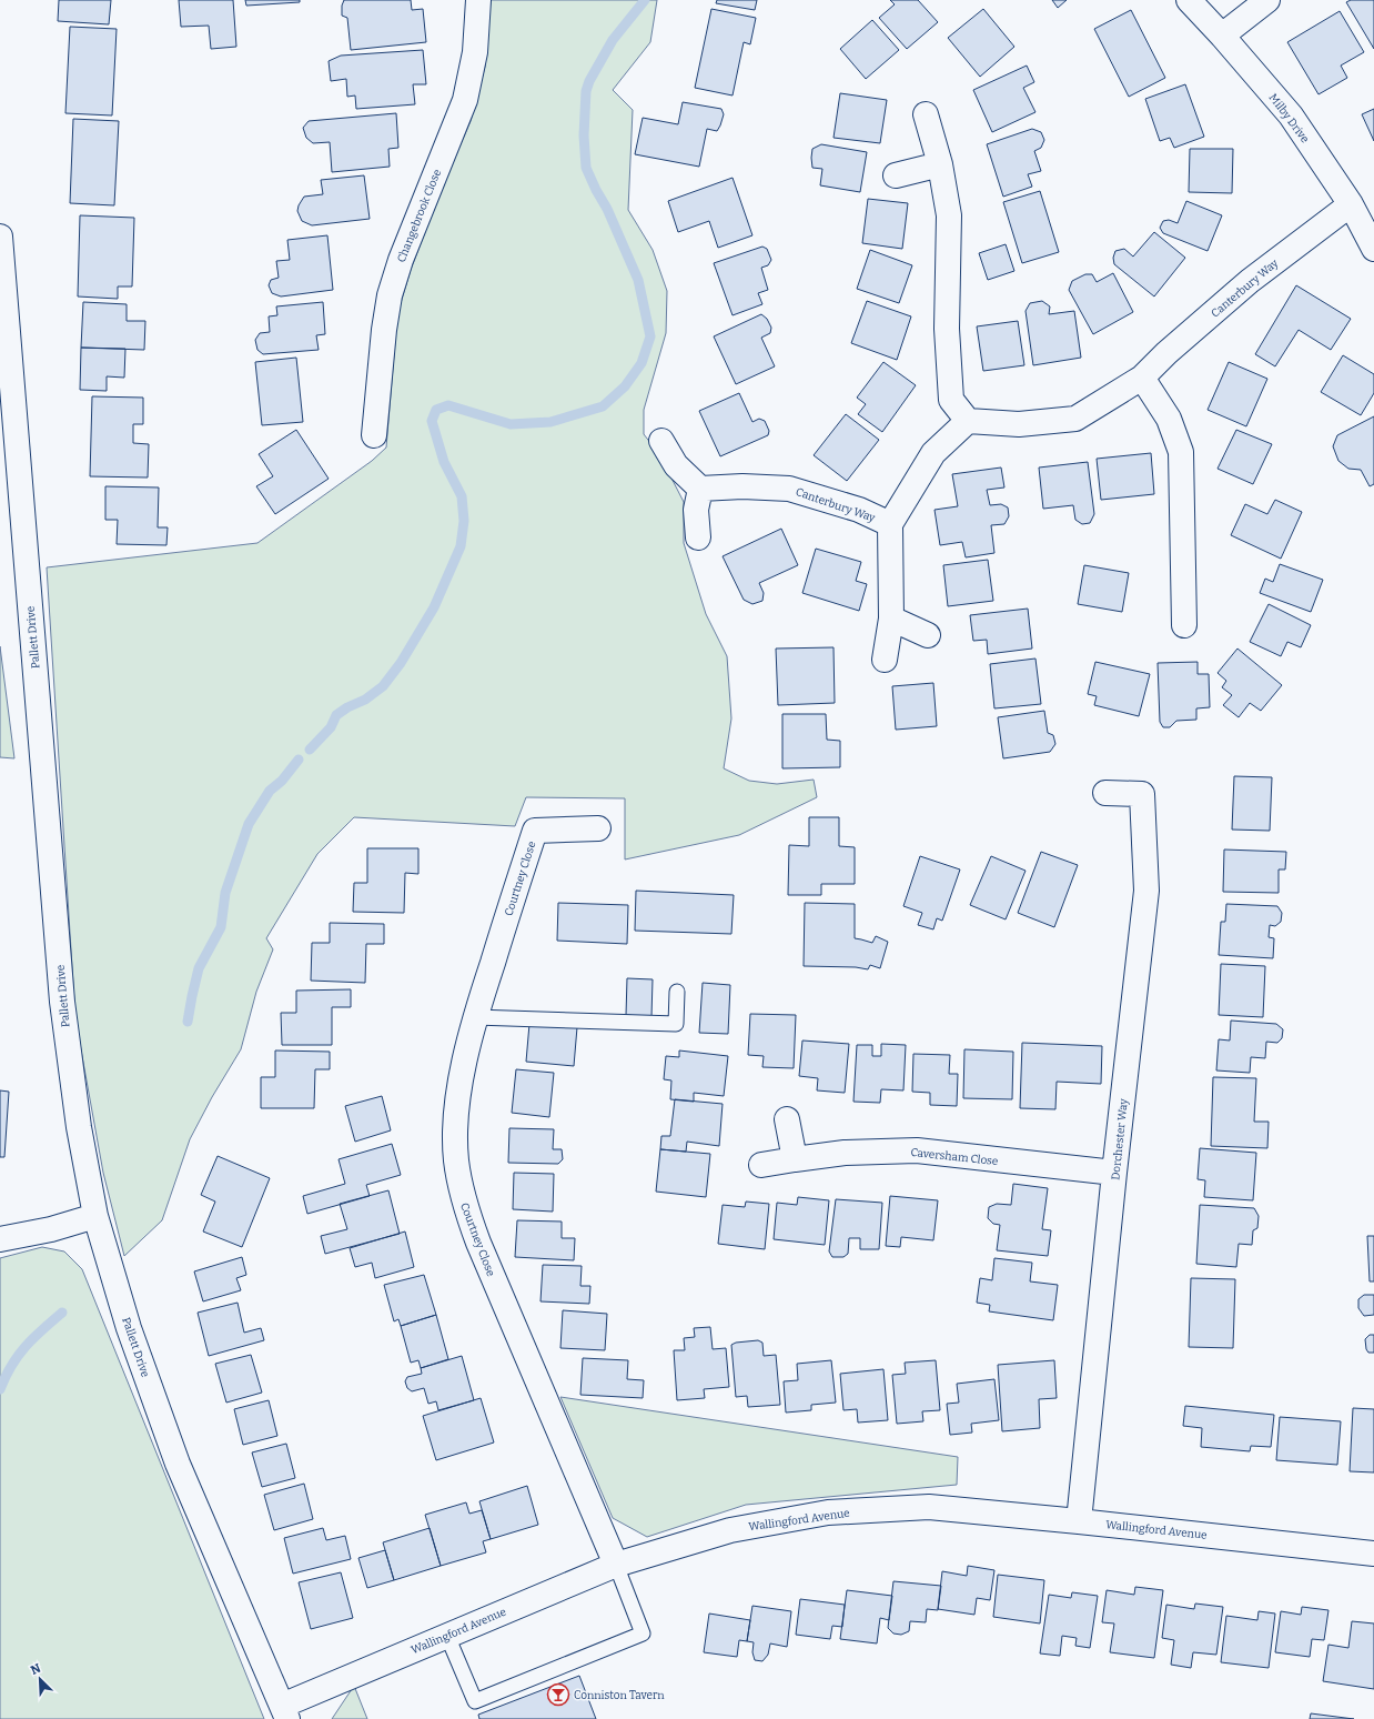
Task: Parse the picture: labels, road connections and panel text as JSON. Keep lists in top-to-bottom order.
{
  "streets": {
    "street": [
      "Milby Drive",
      "Changebrook Close",
      "Canterbury Way",
      "Pallett Drive",
      "Courtney Close",
      "Dorchester Way",
      "Caversham Close",
      "Wallingford Avenue"
    ]
  },
  "crossings": [
    ["Milby Drive", "Canterbury Way"],
    ["Pallett Drive", "Wallingford Avenue"],
    ["Courtney Close", "Wallingford Avenue"],
    ["Dorchester Way", "Caversham Close"],
    ["Dorchester Way", "Wallingford Avenue"]
  ],
  "places": {
    "bar": ["Conniston Tavern"]
  },
  "north": "top left"
}
